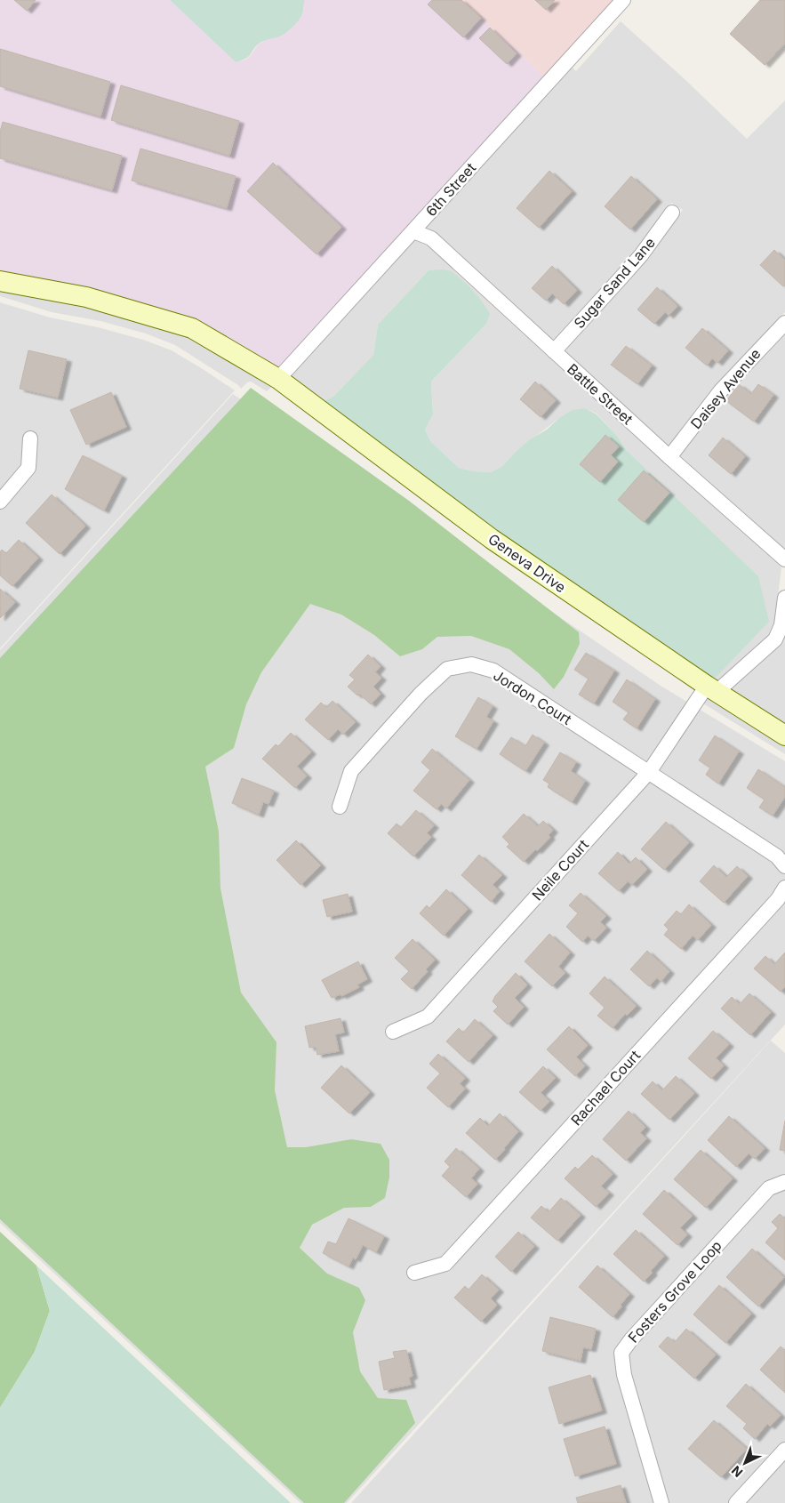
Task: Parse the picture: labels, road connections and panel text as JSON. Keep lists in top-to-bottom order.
{
  "streets": {
    "main road": ["Geneva Drive"],
    "street": [
      "6th Street",
      "Sugar Sand Lane",
      "Daisey Avenue",
      "Battle Street",
      "Jordon Court",
      "Neile Court",
      "Rachael Court",
      "Fosters Grove Loop"
    ]
  },
  "crossings": [
    ["6th Street", "Battle Street"],
    ["6th Street", "Geneva Drive"],
    ["Sugar Sand Lane", "Battle Street"],
    ["Daisey Avenue", "Battle Street"],
    ["Geneva Drive", "Neile Court"],
    ["Jordon Court", "Neile Court"]
  ],
  "north": "bottom left"
}
